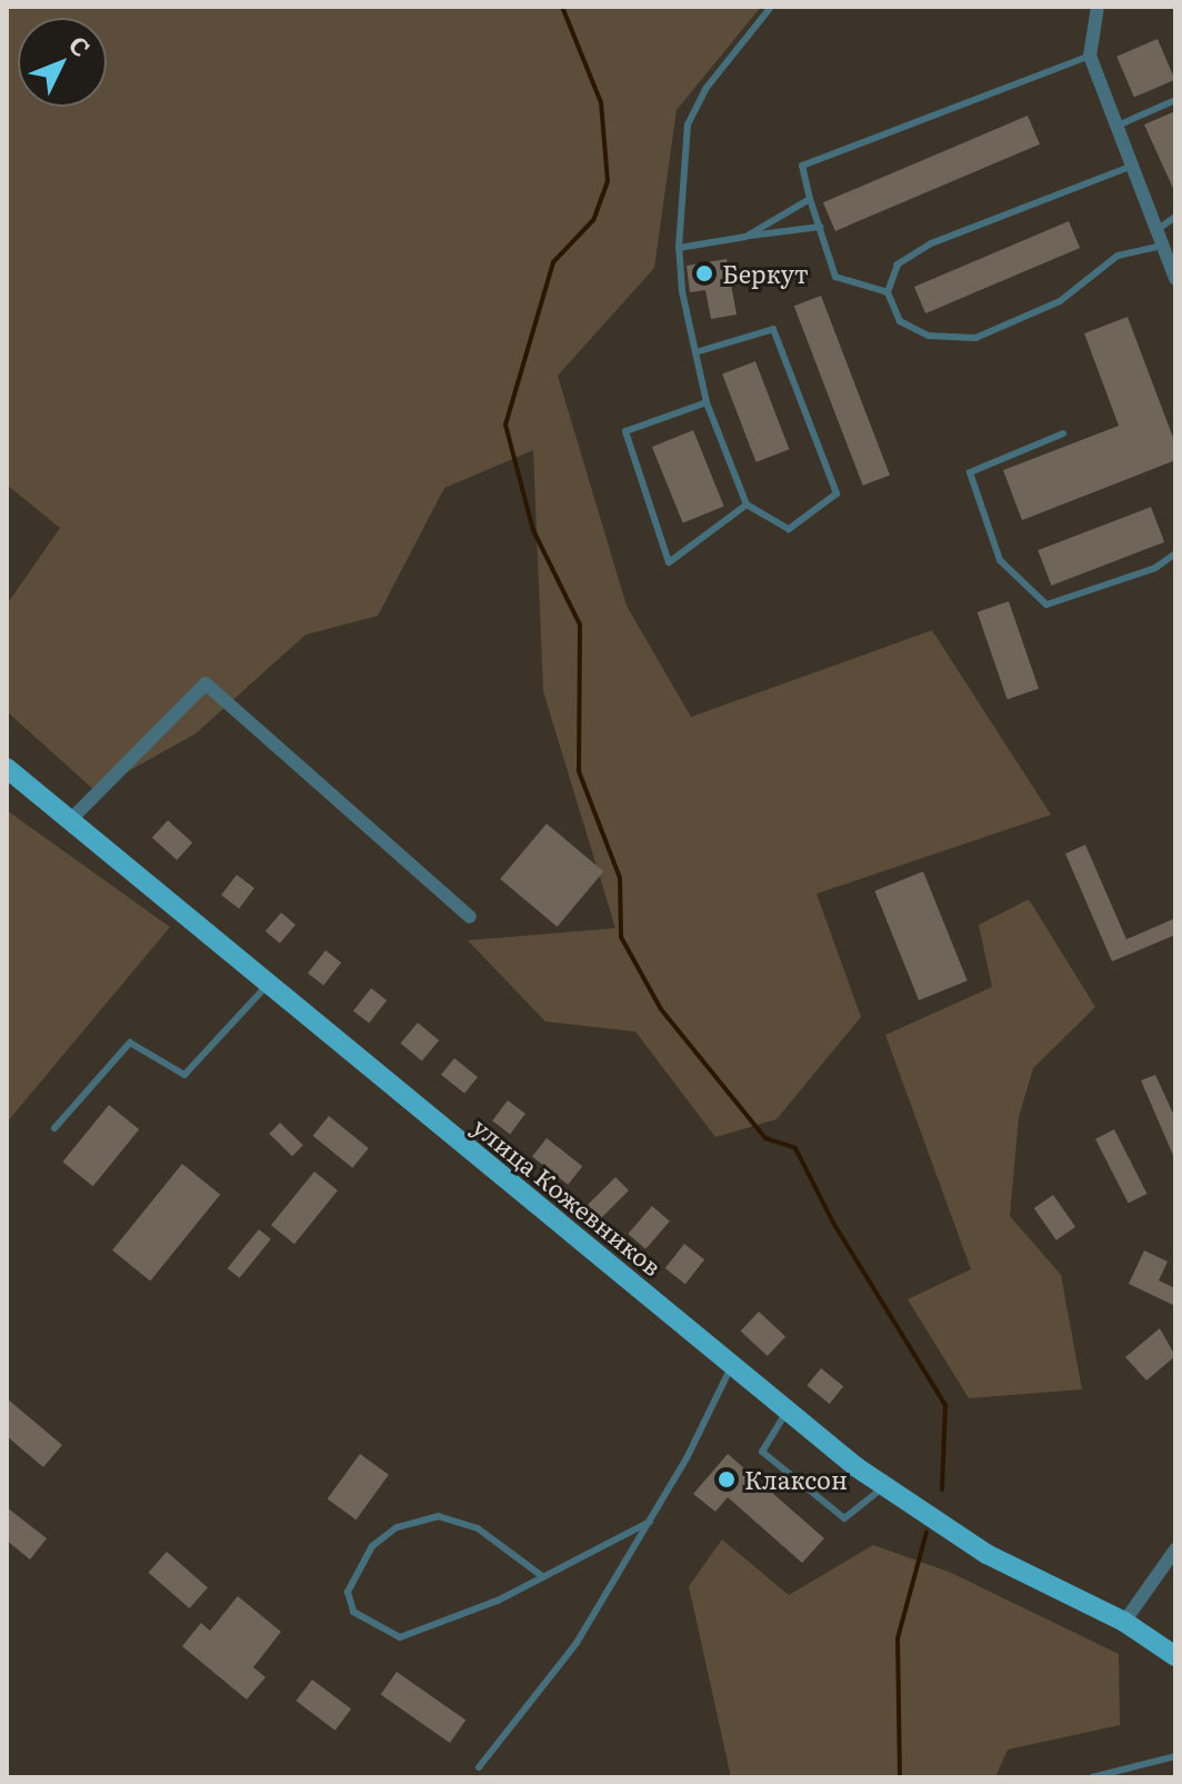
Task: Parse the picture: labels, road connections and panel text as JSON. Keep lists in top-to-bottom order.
{
  "streets": {
    "main road": ["улица Кожевников"]
  },
  "places": ["Беркут", "Клаксон"],
  "north": "top right"
}
